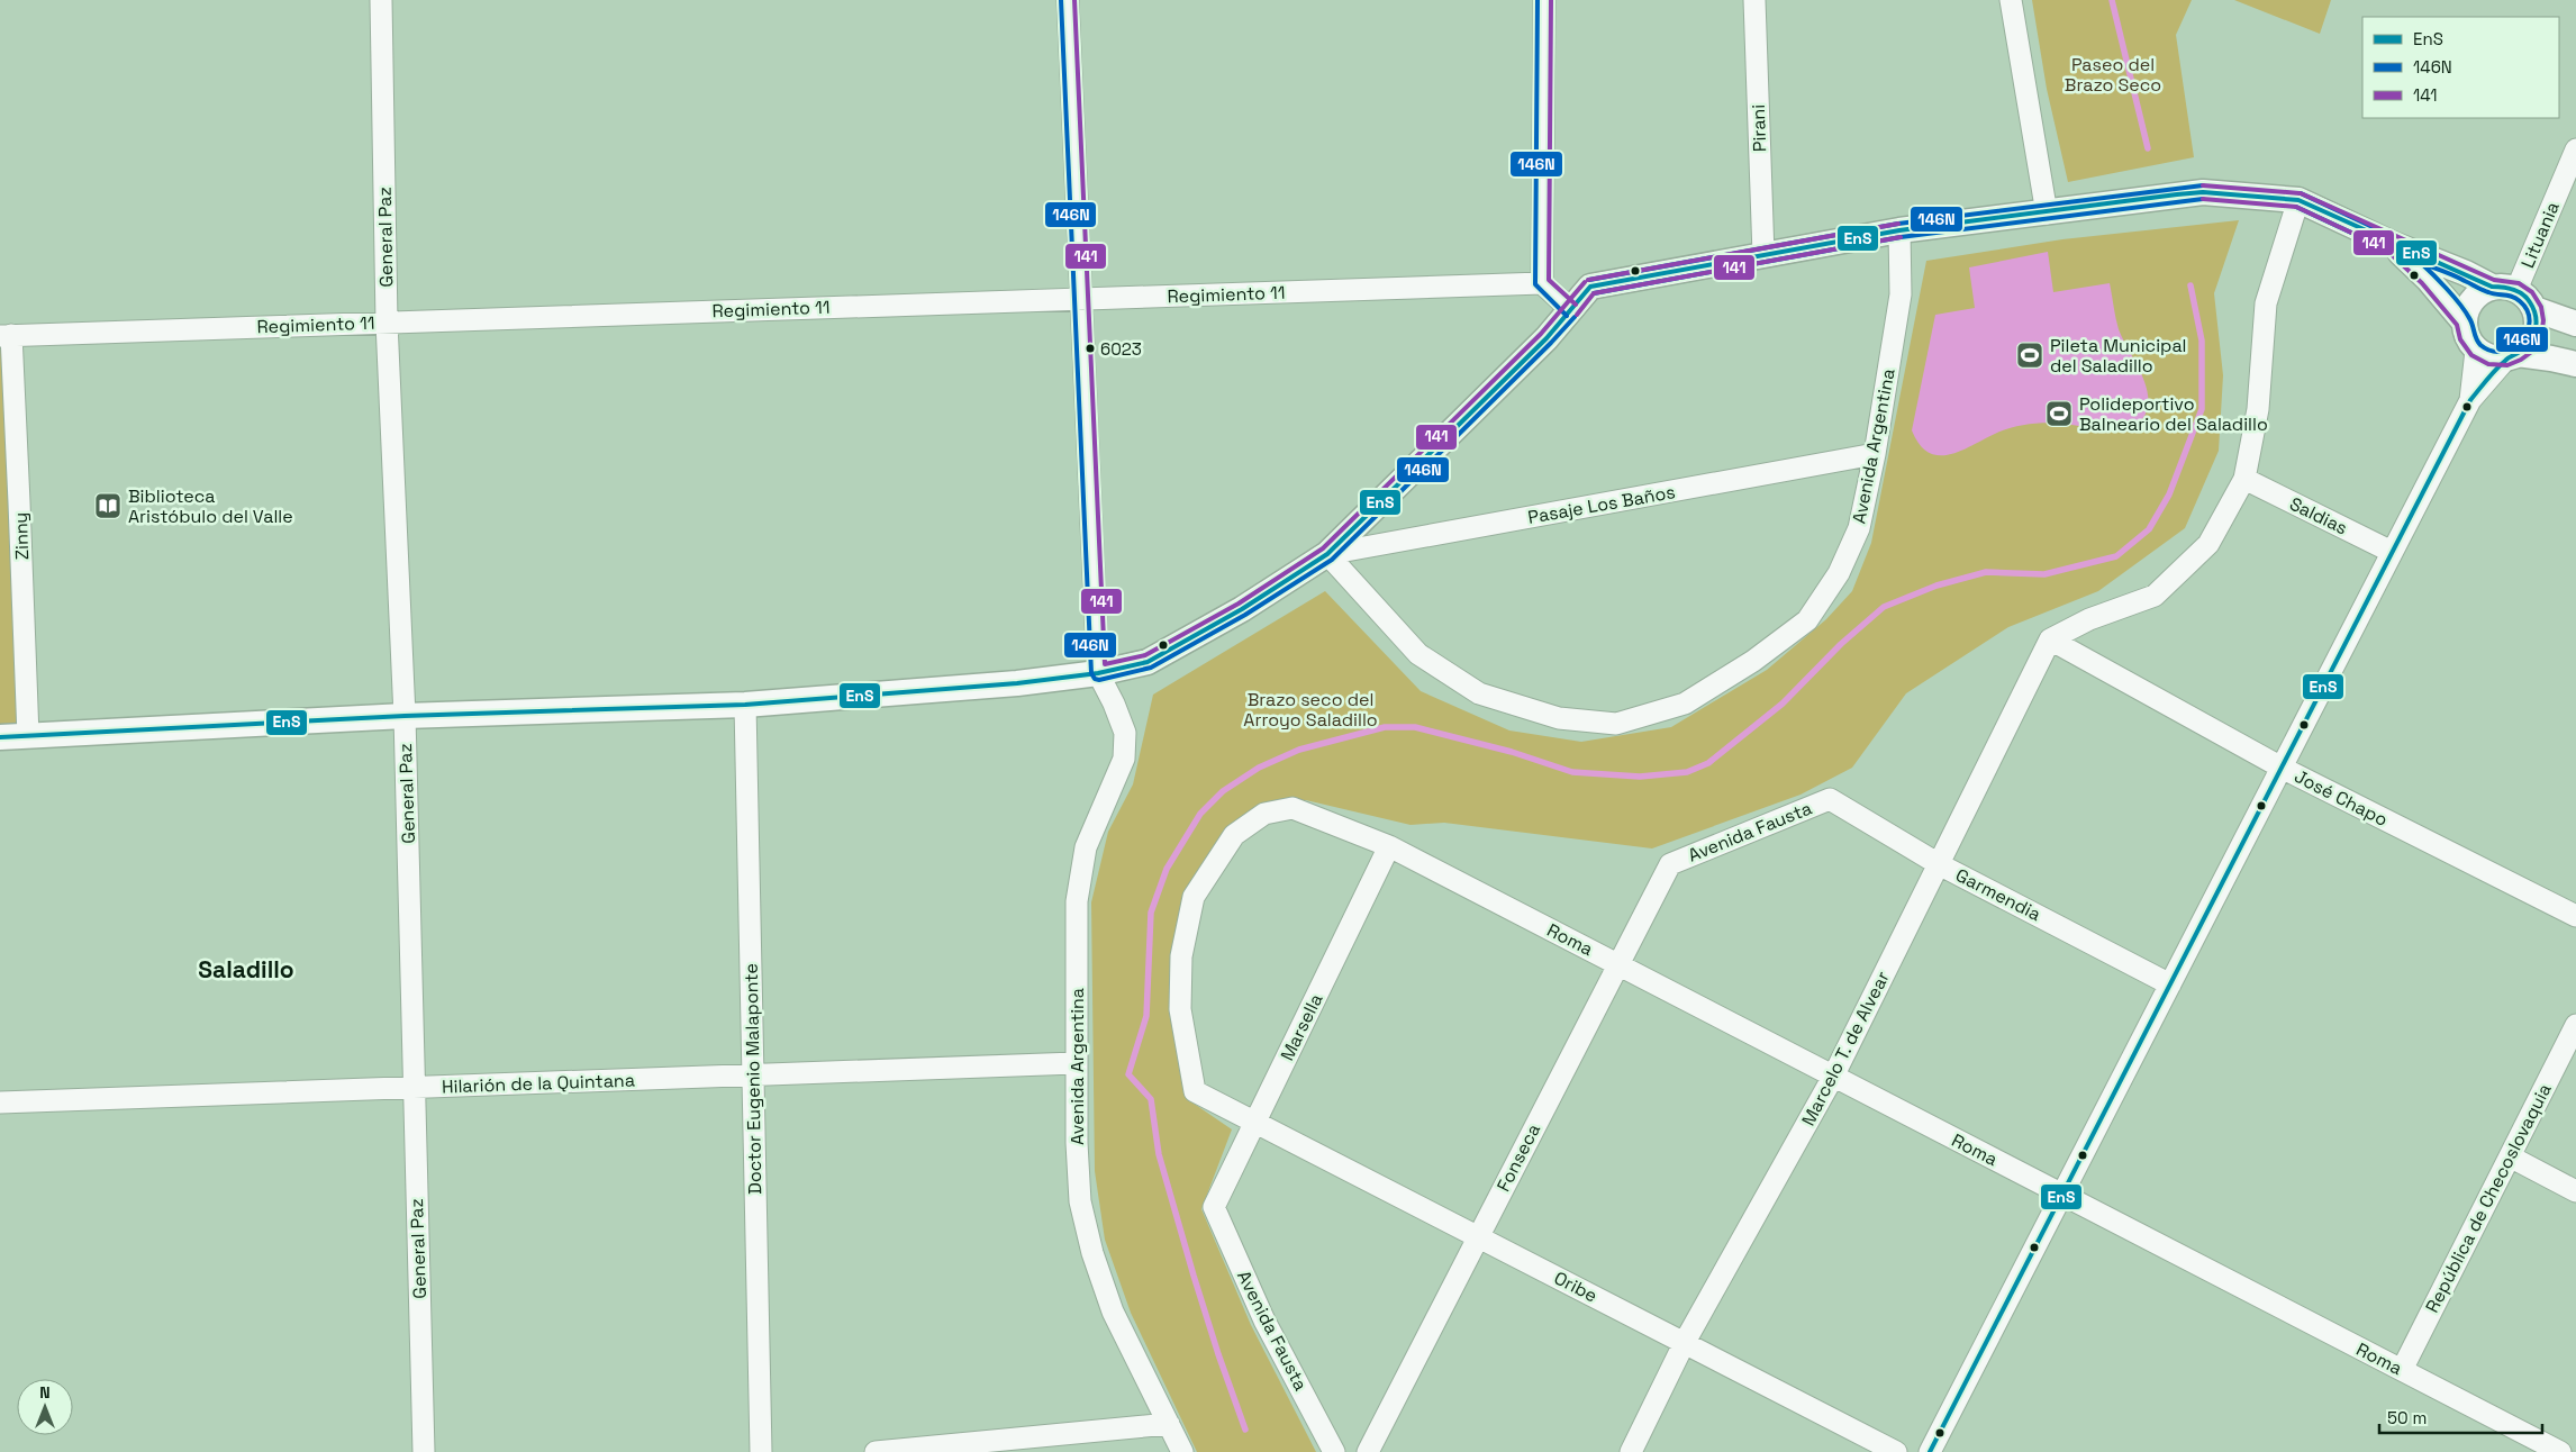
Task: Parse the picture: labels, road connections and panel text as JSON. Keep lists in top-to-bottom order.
{
  "streets": {
    "street": [
      "Pirani",
      "Lituania",
      "General Paz",
      "Regimiento 11",
      "Avenida Argentina",
      "Pasaje Los Baños",
      "Saldias",
      "Zinny",
      "José Chapo",
      "Avenida Fausta",
      "Garmendia",
      "Roma",
      "Marsella",
      "Marcelo T. de Alvear",
      "Doctor Eugenio Malaponte",
      "Hilarión de la Quintana",
      "Fonseca",
      "República de Checoslovaquia",
      "Oribe"
    ]
  },
  "crossings": [
    ["General Paz", "Regimiento 11"],
    ["General Paz", "Hilarión de la Quintana"],
    ["Regimiento 11", "Zinny"],
    ["Avenida Argentina", "Pasaje Los Baños"],
    ["Avenida Argentina", "Hilarión de la Quintana"],
    ["José Chapo", "Marcelo T. de Alvear"],
    ["Avenida Fausta", "Garmendia"],
    ["Avenida Fausta", "Marsella"],
    ["Avenida Fausta", "Fonseca"],
    ["Garmendia", "Marcelo T. de Alvear"],
    ["Roma", "Marsella"],
    ["Roma", "Marcelo T. de Alvear"],
    ["Roma", "Fonseca"],
    ["Roma", "República de Checoslovaquia"],
    ["Marsella", "Oribe"],
    ["Marcelo T. de Alvear", "Oribe"],
    ["Doctor Eugenio Malaponte", "Hilarión de la Quintana"],
    ["Fonseca", "Oribe"]
  ],
  "districts": ["Saladillo"],
  "parks": ["Paseo del Brazo Seco", "Brazo seco del Arroyo Saladillo"],
  "places": {
    "other": ["6023"],
    "sports": ["Pileta Municipal del Saladillo", "Polideportivo Balneario del Saladillo"],
    "library": ["Biblioteca Aristóbulo del Valle"]
  },
  "lines": ["transit line 146N", "transit line 141", "transit line EnS"],
  "legend": ["EnS", "146N", "141"],
  "scale_bar": "50 m",
  "north": "top"
}
